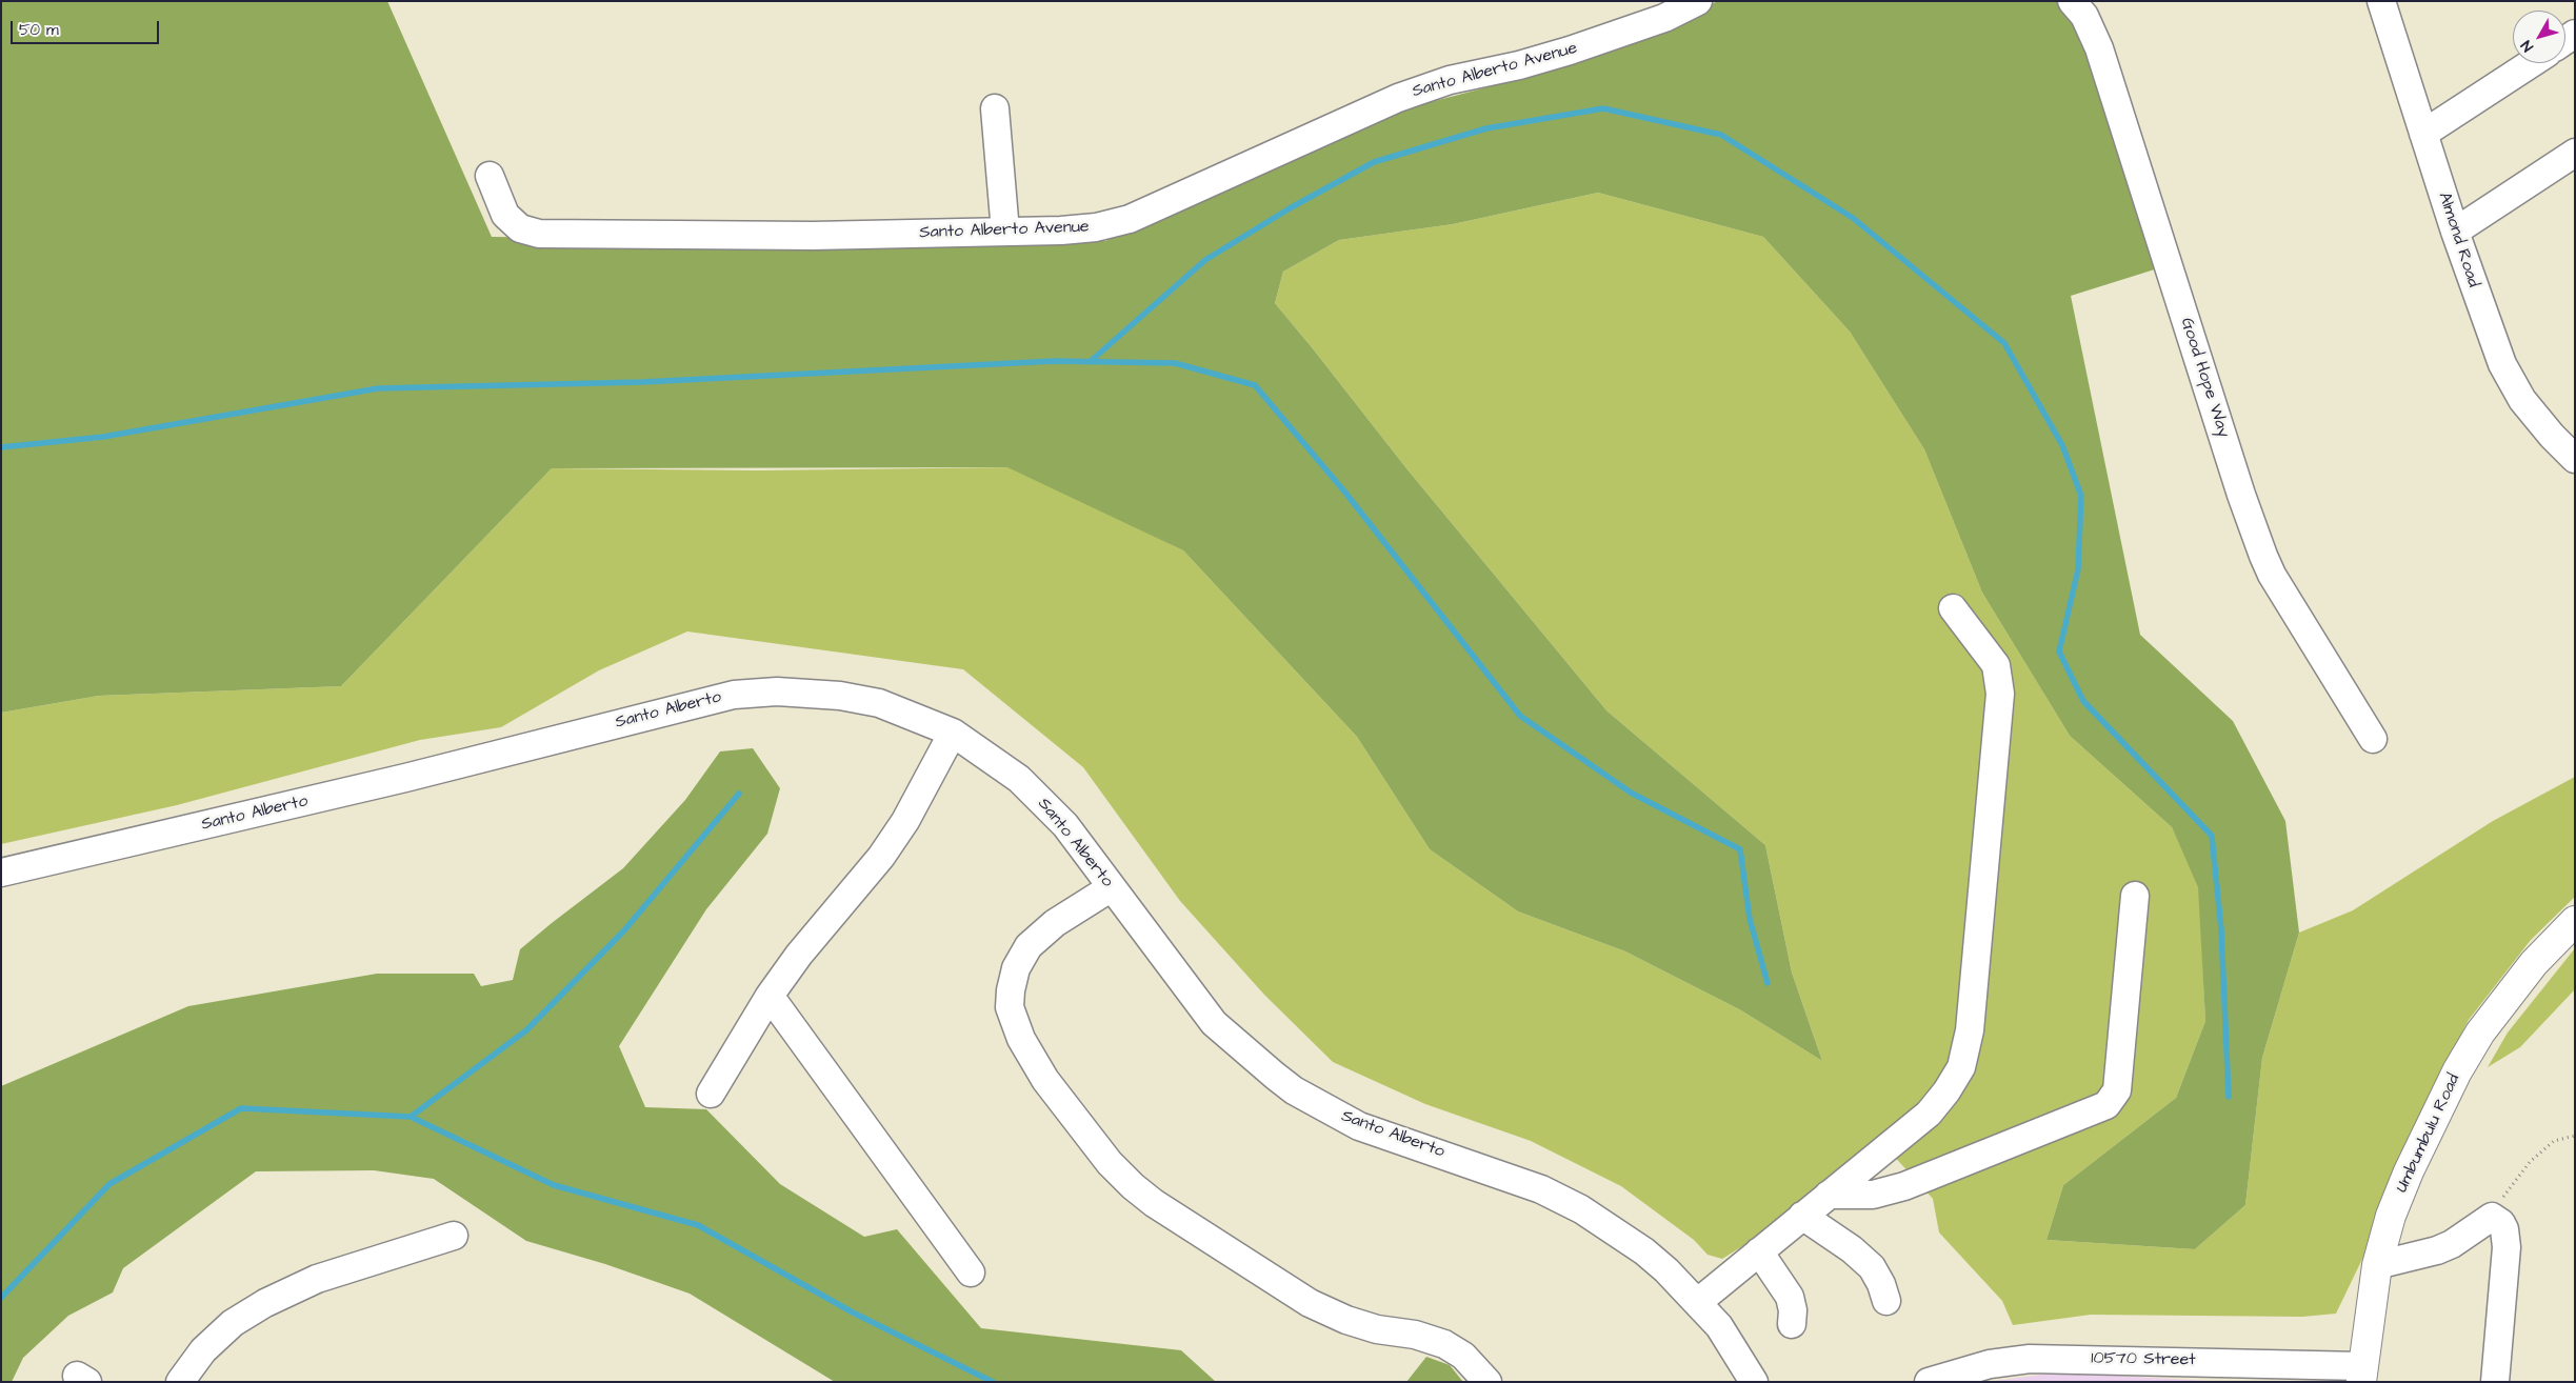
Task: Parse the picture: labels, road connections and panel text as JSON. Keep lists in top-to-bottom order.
{
  "streets": {
    "main road": ["Umbumbulu Road"],
    "street": [
      "Santo Alberto Avenue",
      "Almond Road",
      "Good Hope Way",
      "Santo Alberto",
      "10570 Street"
    ]
  },
  "crossings": [
    ["Umbumbulu Road", "10570 Street"]
  ],
  "scale_bar": "50 m",
  "north": "bottom left"
}
